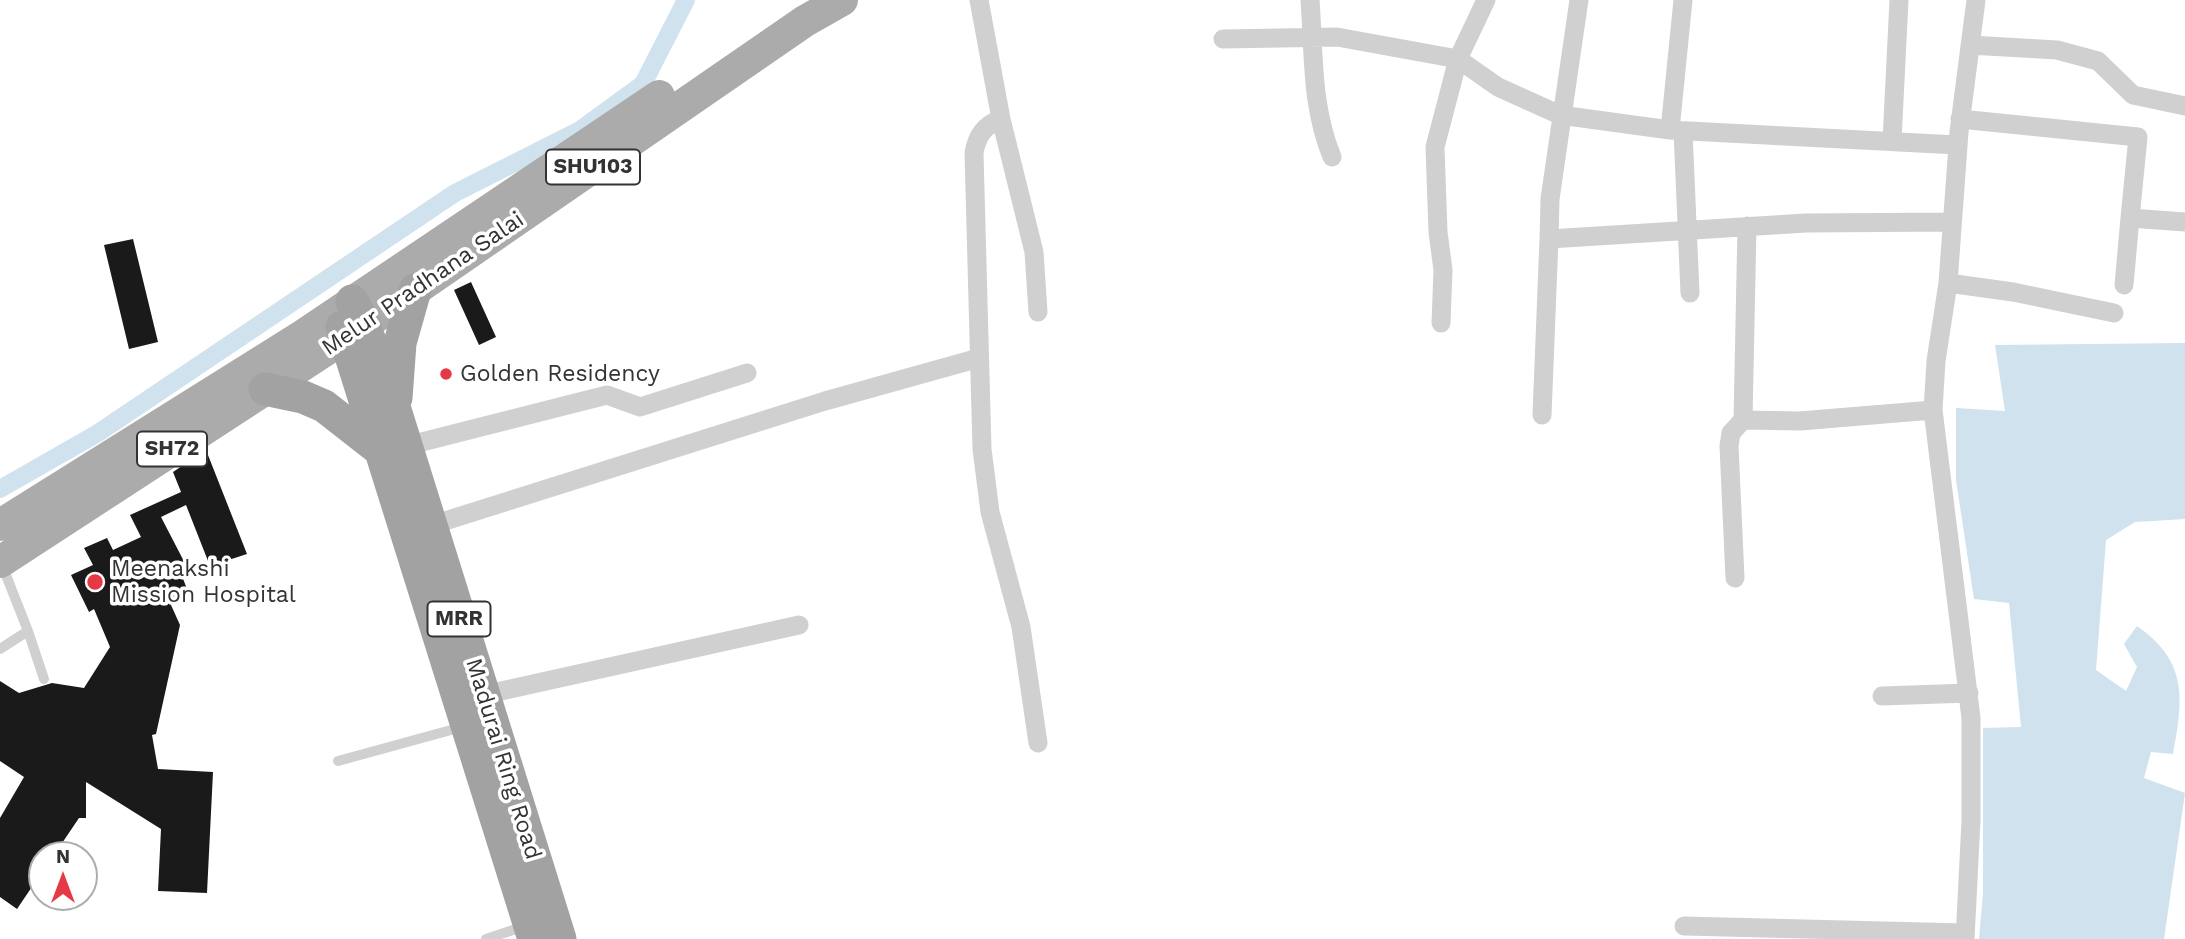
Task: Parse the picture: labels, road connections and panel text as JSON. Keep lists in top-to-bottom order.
{
  "streets": {
    "highway": ["MRR", "Madurai Ring Road"],
    "main road": ["SHU103", "Melur Pradhana Salai", "SH72"]
  },
  "crossings": [
    ["Melur Pradhana Salai", "Madurai Ring Road"]
  ],
  "places": ["Golden Residency", "Meenakshi Mission Hospital"],
  "north": "top"
}
